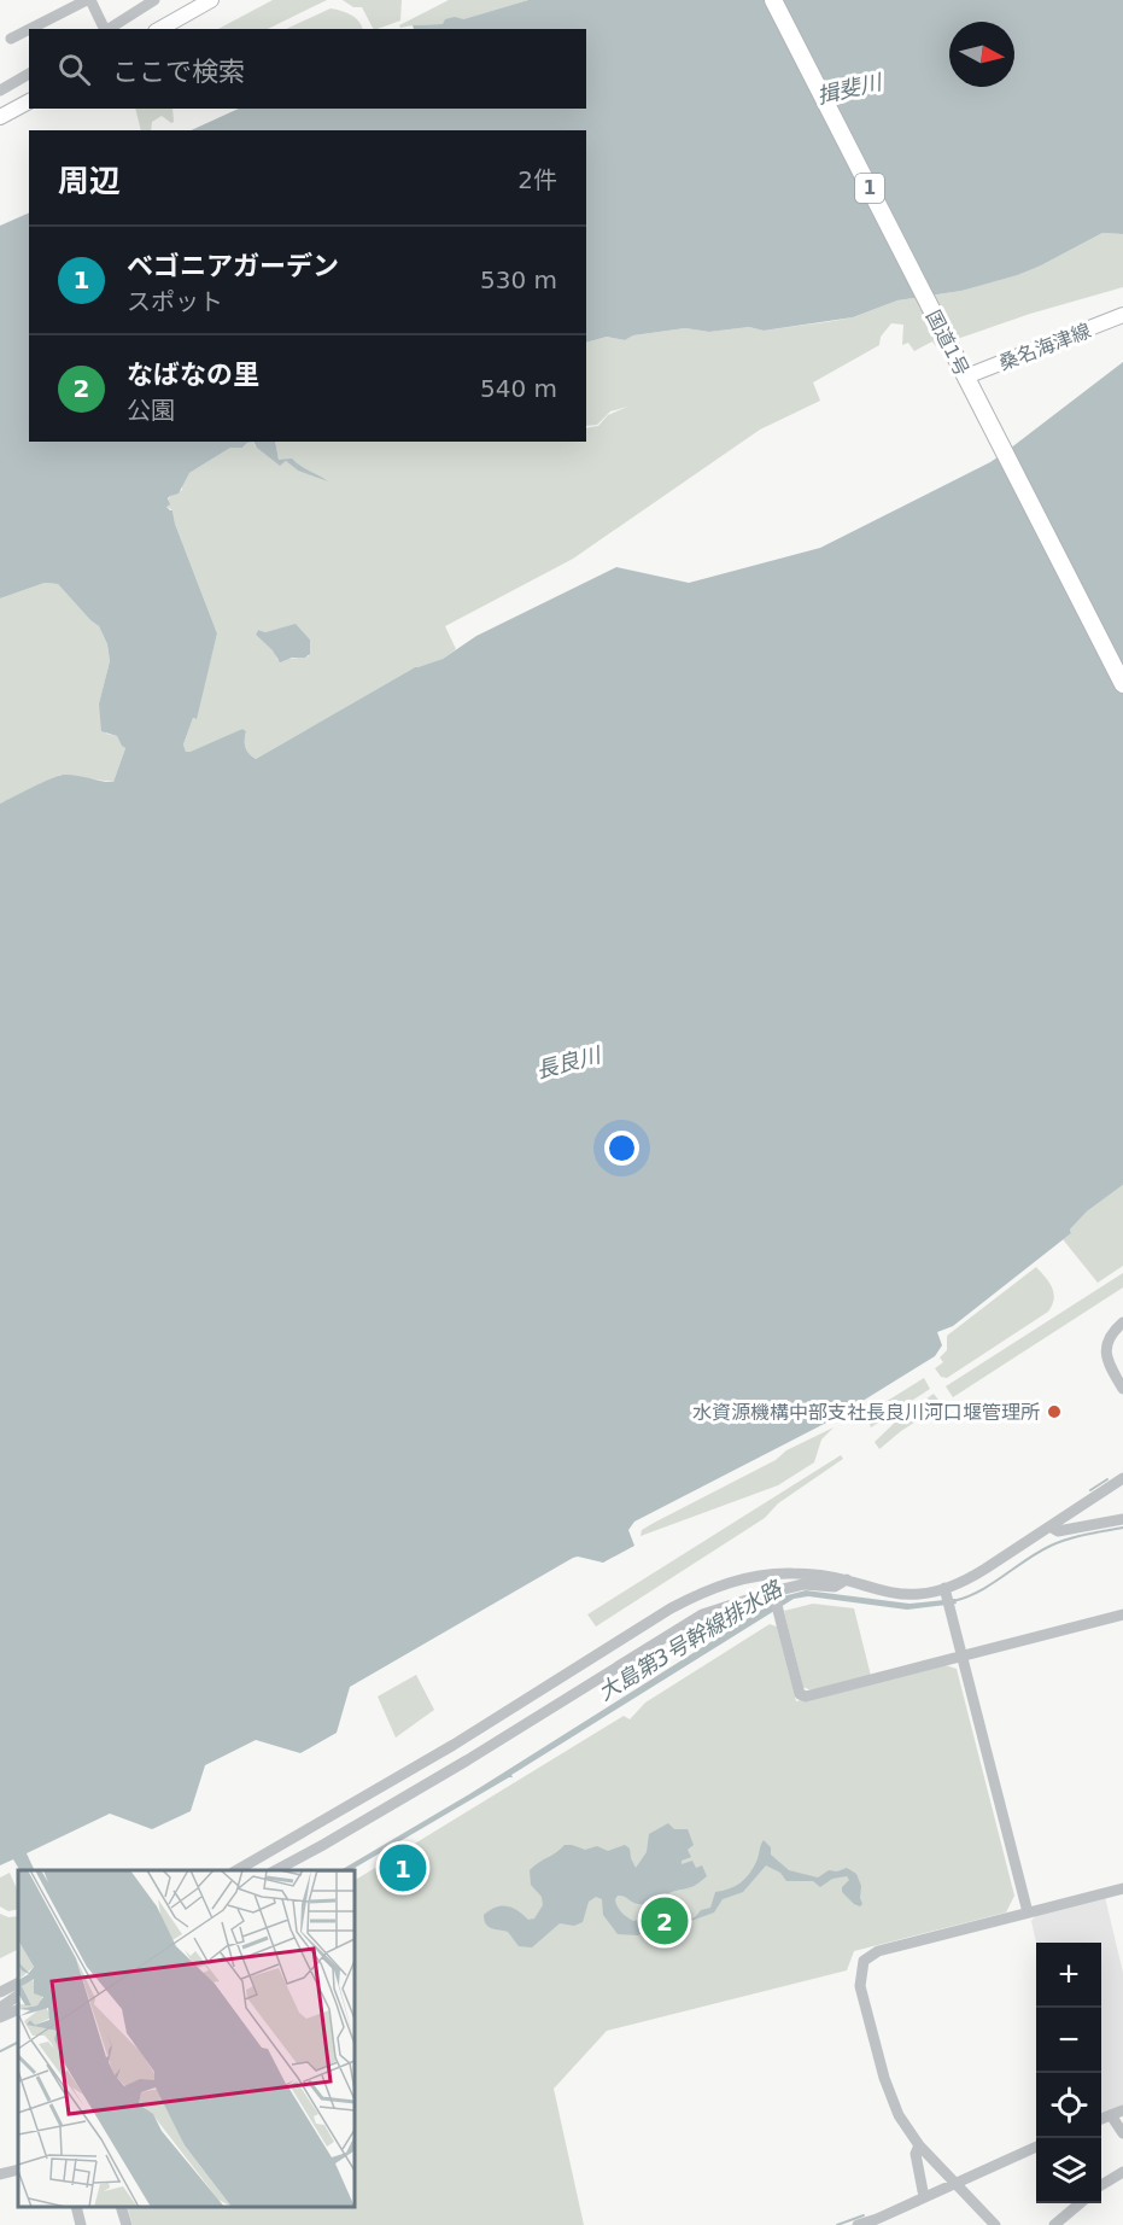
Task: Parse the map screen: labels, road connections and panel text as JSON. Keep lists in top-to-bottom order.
{
  "streets": {
    "highway": ["1", "国道1号"],
    "main road": ["桑名海津線"]
  },
  "crossings": [
    ["国道1号", "桑名海津線"]
  ],
  "water": ["揖斐川", "長良川", "大島第3号幹線排水路"],
  "places": ["水資源機構中部支社長良川河口堰管理所"],
  "north": "right",
  "page": {
    "search": "ここで検索",
    "heading": ["周辺", "2件"],
    "list": [
      {
        "mark": "1",
        "name": "ベゴニアガーデン",
        "note": "スポット",
        "value": "530 m"
      },
      {
        "mark": "2",
        "name": "なばなの里",
        "note": "公園",
        "value": "540 m"
      }
    ],
    "pins": ["1", "2"],
    "map_buttons": ["+", "−"]
  }
}
